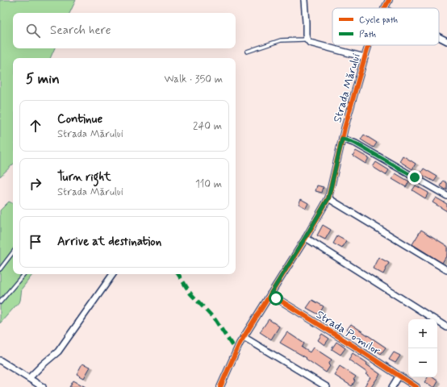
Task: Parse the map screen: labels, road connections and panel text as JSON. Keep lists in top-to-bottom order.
{
  "streets": {
    "street": ["Strada Mărului", "Strada Pomilor"]
  },
  "crossings": [
    ["Strada Mărului", "Strada Pomilor"]
  ],
  "legend": ["Cycle path", "Path"],
  "page": {
    "search": "Search here",
    "heading": ["5 min", "Walk · 350 m"],
    "list": [
      ["Continue", "Strada Mărului", "240 m"],
      ["Turn right", "Strada Mărului", "110 m"],
      "Arrive at destination"
    ],
    "map_buttons": ["+", "−"]
  }
}
